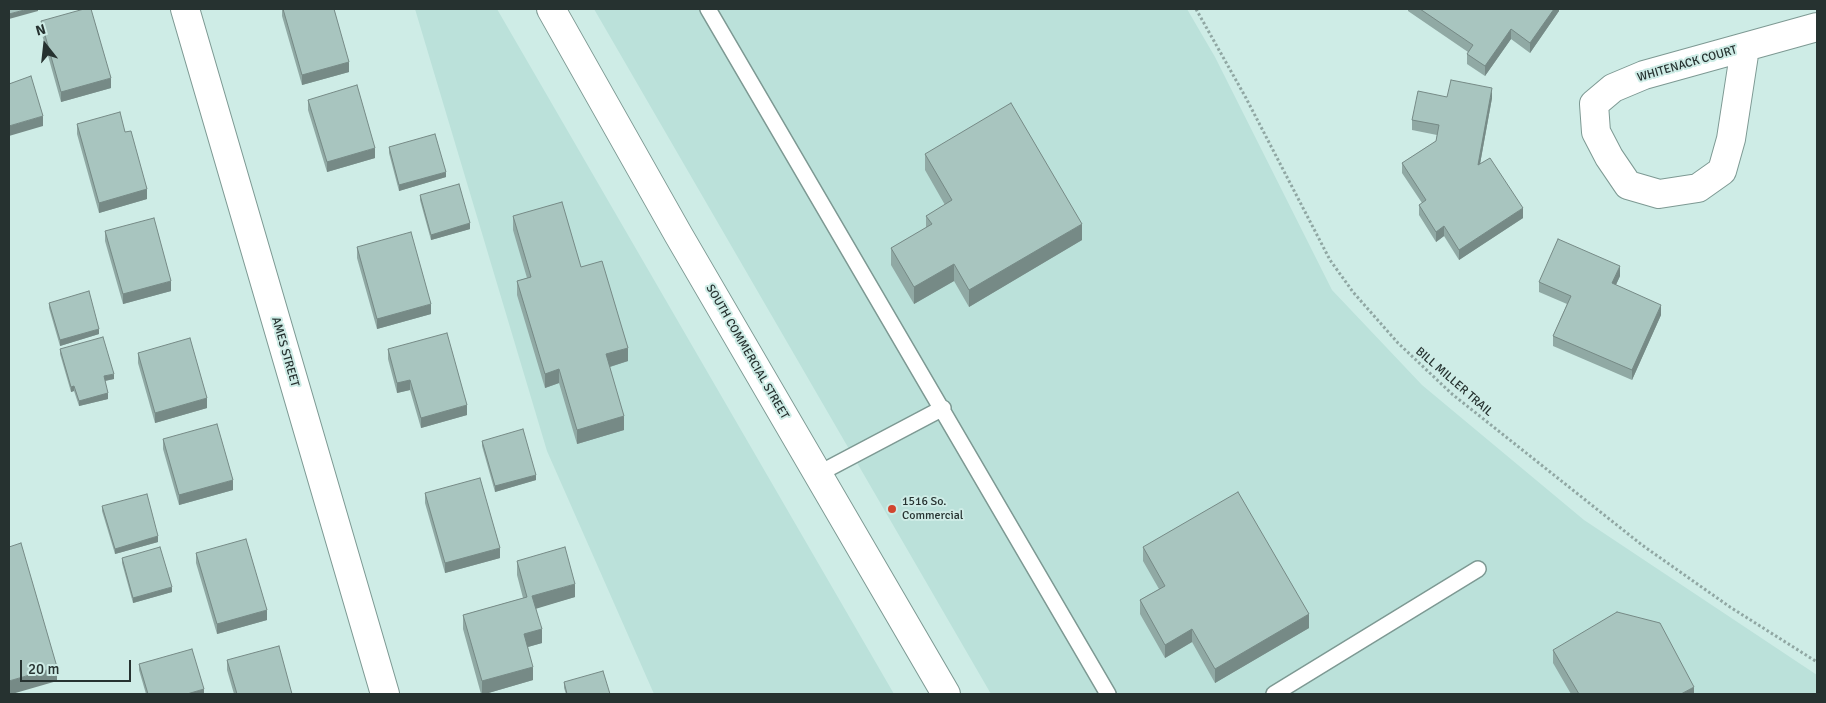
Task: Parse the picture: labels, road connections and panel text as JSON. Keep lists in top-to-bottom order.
{
  "streets": {
    "street": ["WHITENACK COURT", "AMES STREET", "SOUTH COMMERCIAL STREET"],
    "path": ["BILL MILLER TRAIL"]
  },
  "places": ["1516 So. Commercial"],
  "scale_bar": "20 m",
  "north": "top"
}
